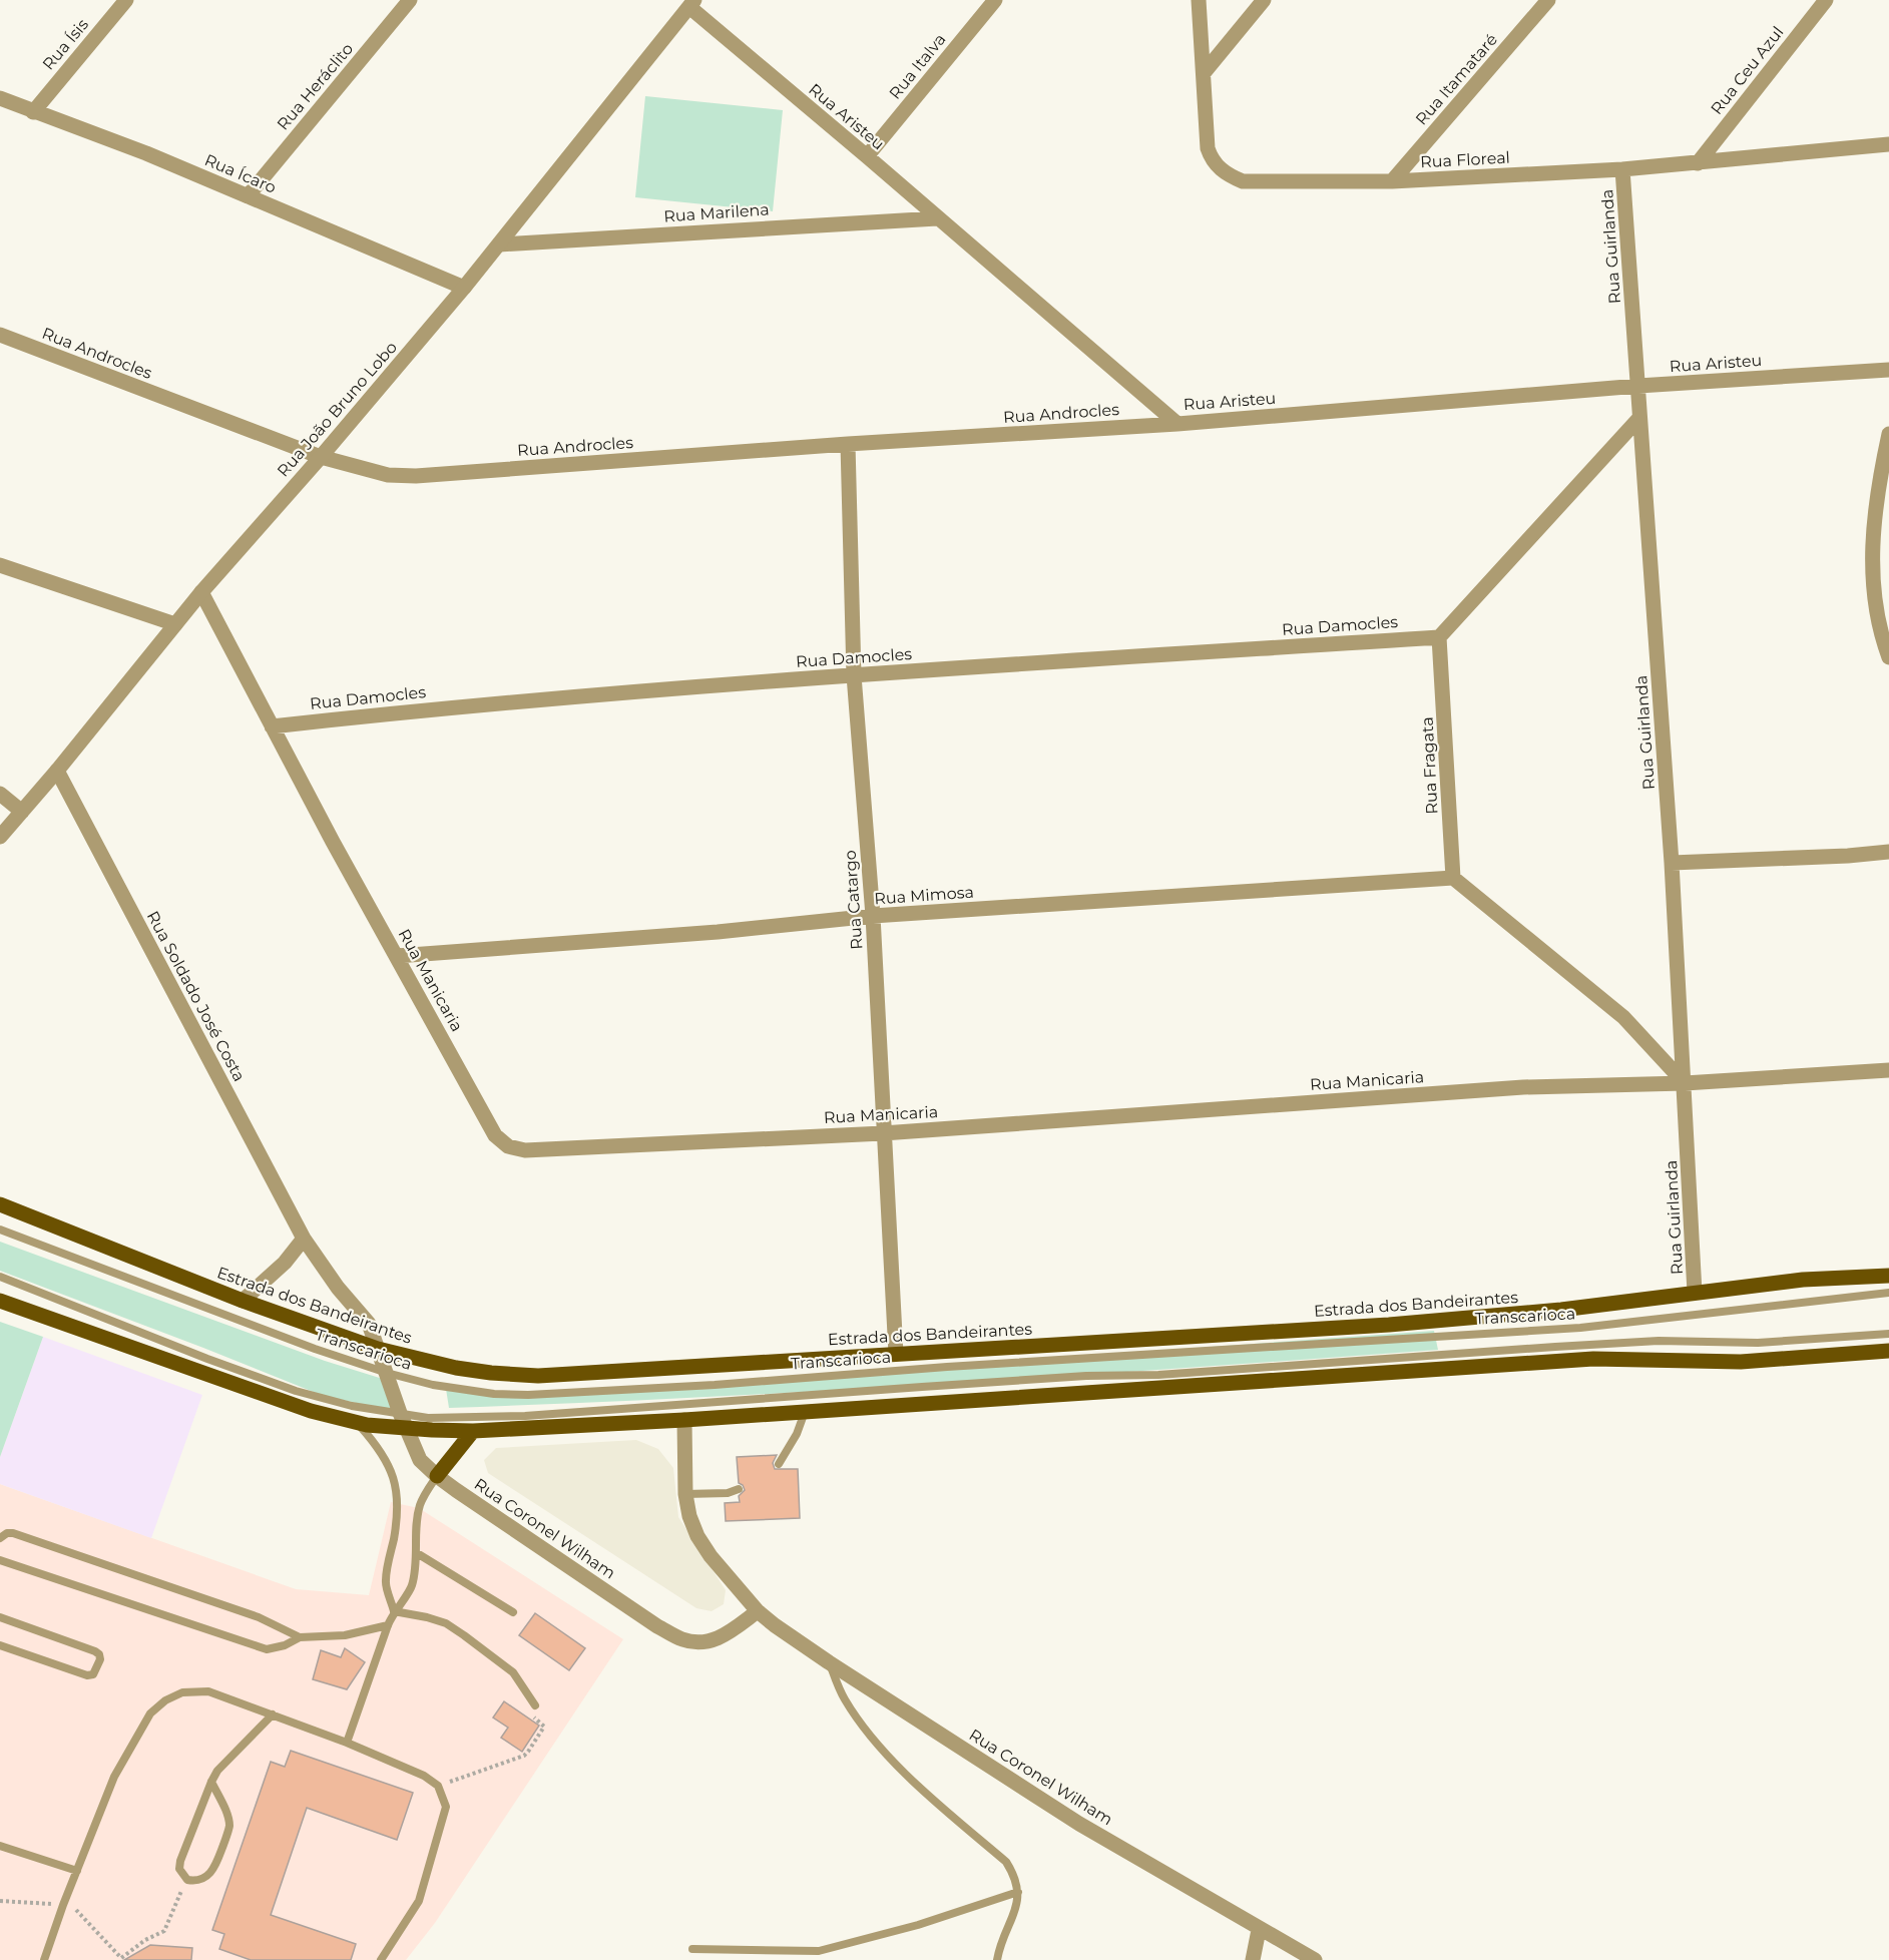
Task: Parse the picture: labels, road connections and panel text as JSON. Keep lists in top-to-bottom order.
{
  "streets": {
    "main road": ["Estrada dos Bandeirantes"],
    "street": [
      "Rua Ísis",
      "Rua Italva",
      "Rua Ceu Azul",
      "Rua Itamataré",
      "Rua Heráclito",
      "Rua Aristeu",
      "Rua Floreal",
      "Rua Ícaro",
      "Rua Marilena",
      "Rua Guirlanda",
      "Rua Androcles",
      "Rua João Bruno Lobo",
      "Rua Damocles",
      "Rua Fragata",
      "Rua Mimosa",
      "Rua Catargo",
      "Rua Manicaria",
      "Rua Soldado José Costa",
      "Rua Coronel Wilham"
    ],
    "lane": ["Transcarioca"]
  },
  "crossings": [
    ["Rua Ísis", "Rua Ícaro"],
    ["Rua Italva", "Rua Aristeu"],
    ["Rua Ceu Azul", "Rua Floreal"],
    ["Rua Itamataré", "Rua Floreal"],
    ["Rua Heráclito", "Rua Ícaro"],
    ["Rua Aristeu", "Rua Marilena"],
    ["Rua Aristeu", "Rua Guirlanda"],
    ["Rua Aristeu", "Rua Androcles"],
    ["Rua Aristeu", "Rua João Bruno Lobo"],
    ["Rua Floreal", "Rua Guirlanda"],
    ["Rua Ícaro", "Rua João Bruno Lobo"],
    ["Rua Marilena", "Rua João Bruno Lobo"],
    ["Rua Guirlanda", "Rua Manicaria"],
    ["Rua Guirlanda", "Estrada dos Bandeirantes"],
    ["Rua Androcles", "Rua João Bruno Lobo"],
    ["Rua Androcles", "Rua Catargo"],
    ["Rua João Bruno Lobo", "Rua Manicaria"],
    ["Rua João Bruno Lobo", "Rua Soldado José Costa"],
    ["Rua Damocles", "Rua Fragata"],
    ["Rua Damocles", "Rua Catargo"],
    ["Rua Damocles", "Rua Manicaria"],
    ["Rua Fragata", "Rua Mimosa"],
    ["Rua Mimosa", "Rua Catargo"],
    ["Rua Mimosa", "Rua Manicaria"],
    ["Rua Catargo", "Rua Manicaria"],
    ["Rua Catargo", "Estrada dos Bandeirantes"],
    ["Rua Soldado José Costa", "Estrada dos Bandeirantes"],
    ["Rua Soldado José Costa", "Rua Coronel Wilham"],
    ["Estrada dos Bandeirantes", "Rua Coronel Wilham"],
    ["Transcarioca", "Rua Coronel Wilham"]
  ]
}
